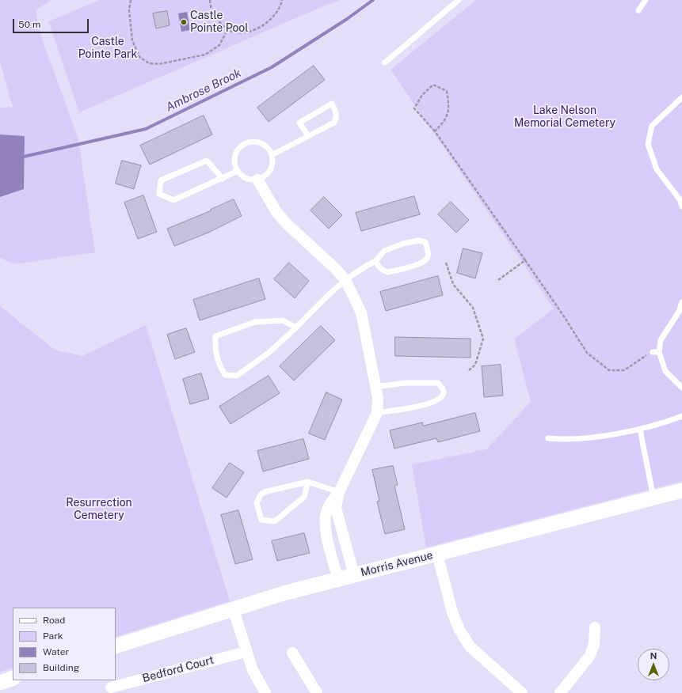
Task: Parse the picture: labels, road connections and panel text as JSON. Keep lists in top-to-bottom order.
{
  "streets": {
    "street": ["Morris Avenue", "Bedford Court"]
  },
  "water": ["Ambrose Brook"],
  "parks": ["Castle Pointe Park", "Lake Nelson Memorial Cemetery", "Resurrection Cemetery"],
  "places": ["Castle Pointe Pool"],
  "legend": [
    "Road",
    "Park",
    "Water",
    "Building"
  ],
  "scale_bar": "50 m",
  "north": "top"
}
